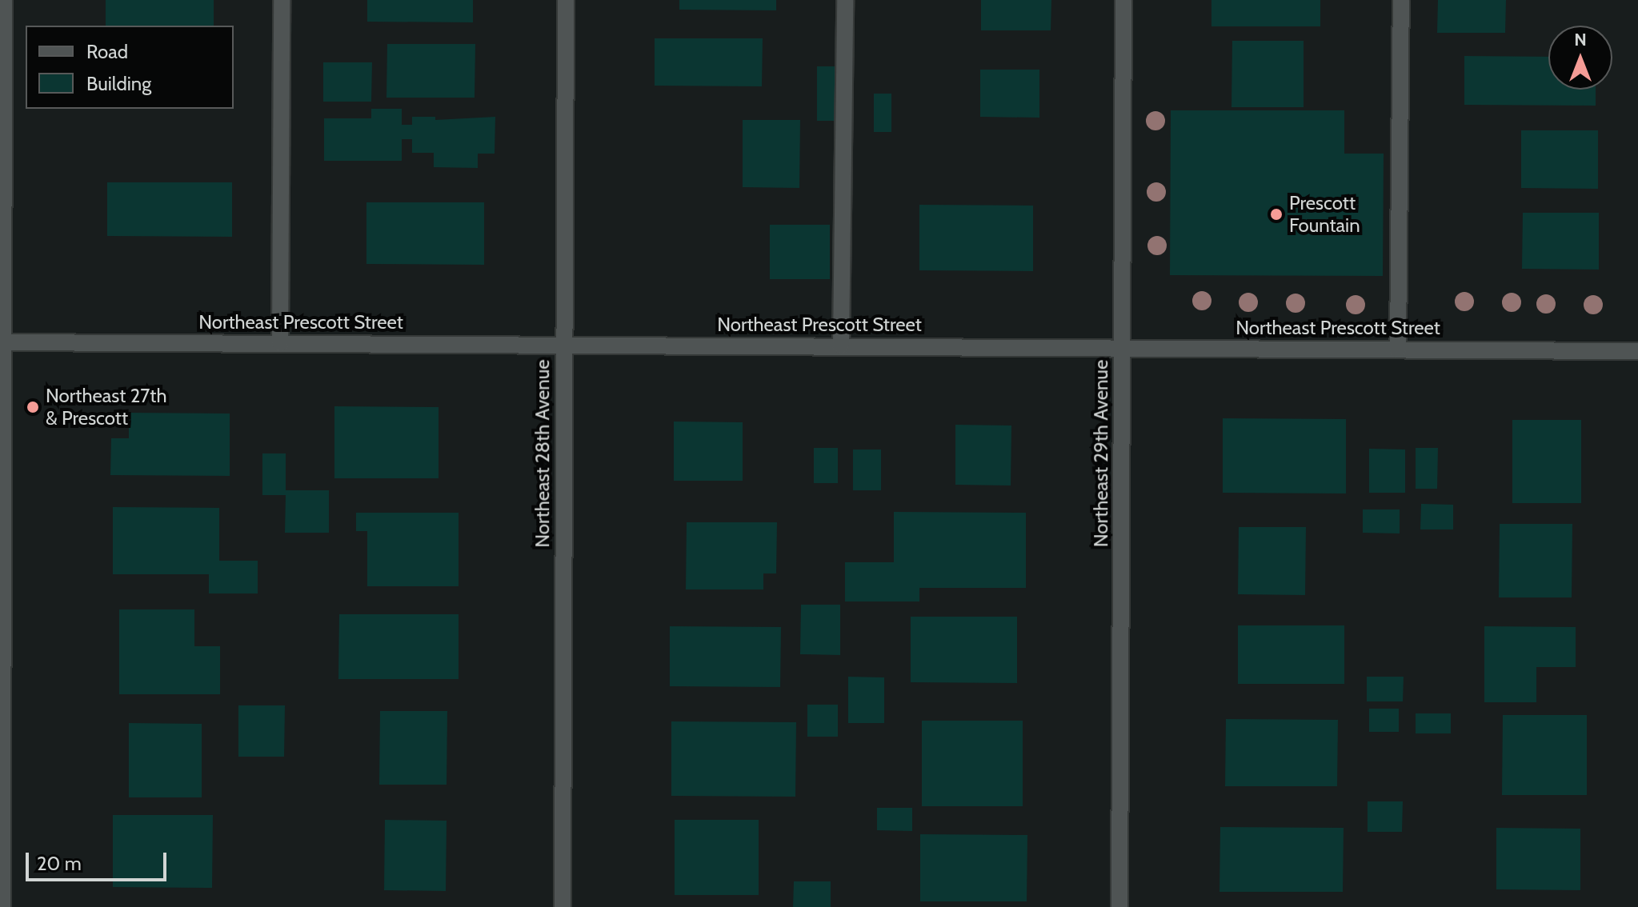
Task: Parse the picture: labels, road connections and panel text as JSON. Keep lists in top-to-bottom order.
{
  "streets": {
    "street": ["Northeast Prescott Street", "Northeast 28th Avenue", "Northeast 29th Avenue"]
  },
  "crossings": [
    ["Northeast Prescott Street", "Northeast 28th Avenue"],
    ["Northeast Prescott Street", "Northeast 29th Avenue"]
  ],
  "places": ["Prescott Fountain", "Northeast 27th & Prescott"],
  "legend": ["Road", "Building"],
  "scale_bar": "20 m",
  "north": "top"
}
